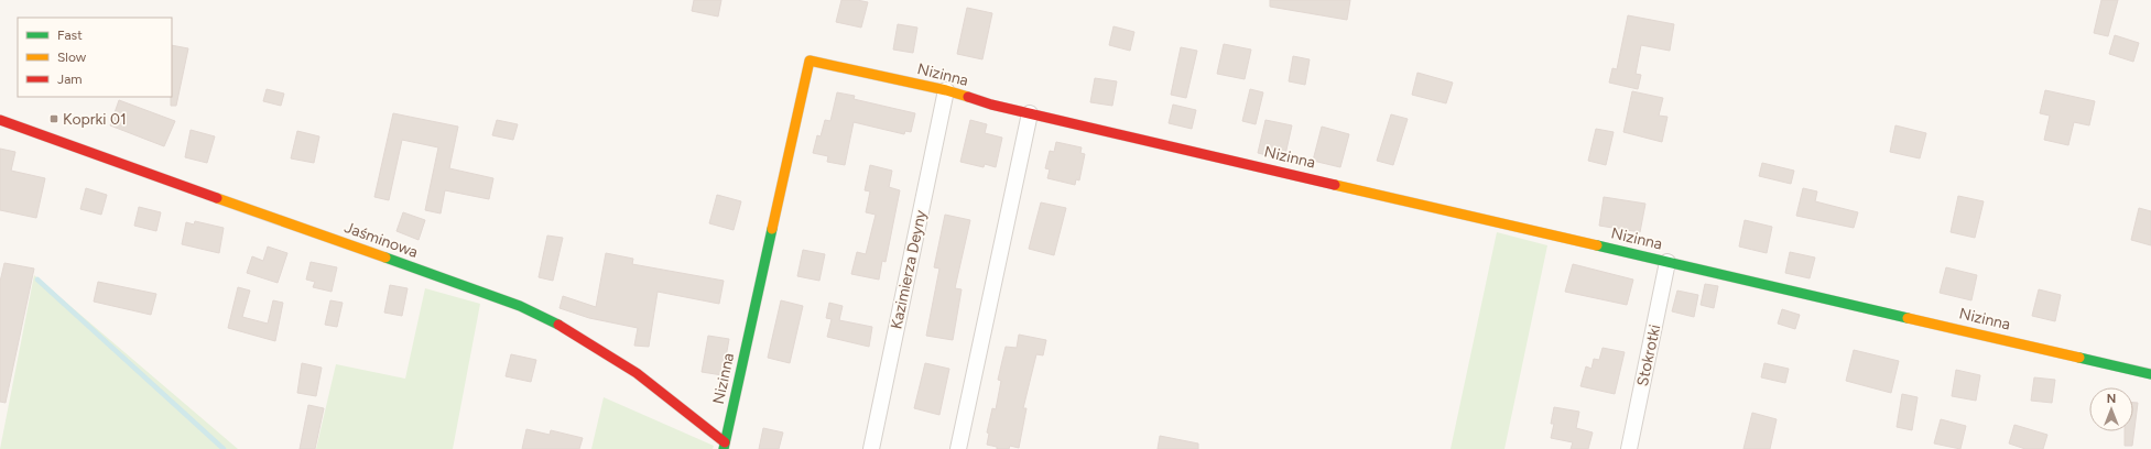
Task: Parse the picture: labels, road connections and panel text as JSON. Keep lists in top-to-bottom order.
{
  "streets": {
    "street": [
      "Nizinna",
      "Jaśminowa",
      "Kazimierza Deyny",
      "Stokrotki"
    ]
  },
  "crossings": [
    ["Nizinna", "Jaśminowa"],
    ["Nizinna", "Kazimierza Deyny"],
    ["Nizinna", "Stokrotki"]
  ],
  "places": {
    "transit": ["Koprki 01"]
  },
  "legend": ["Fast", "Slow", "Jam"],
  "north": "top"
}
